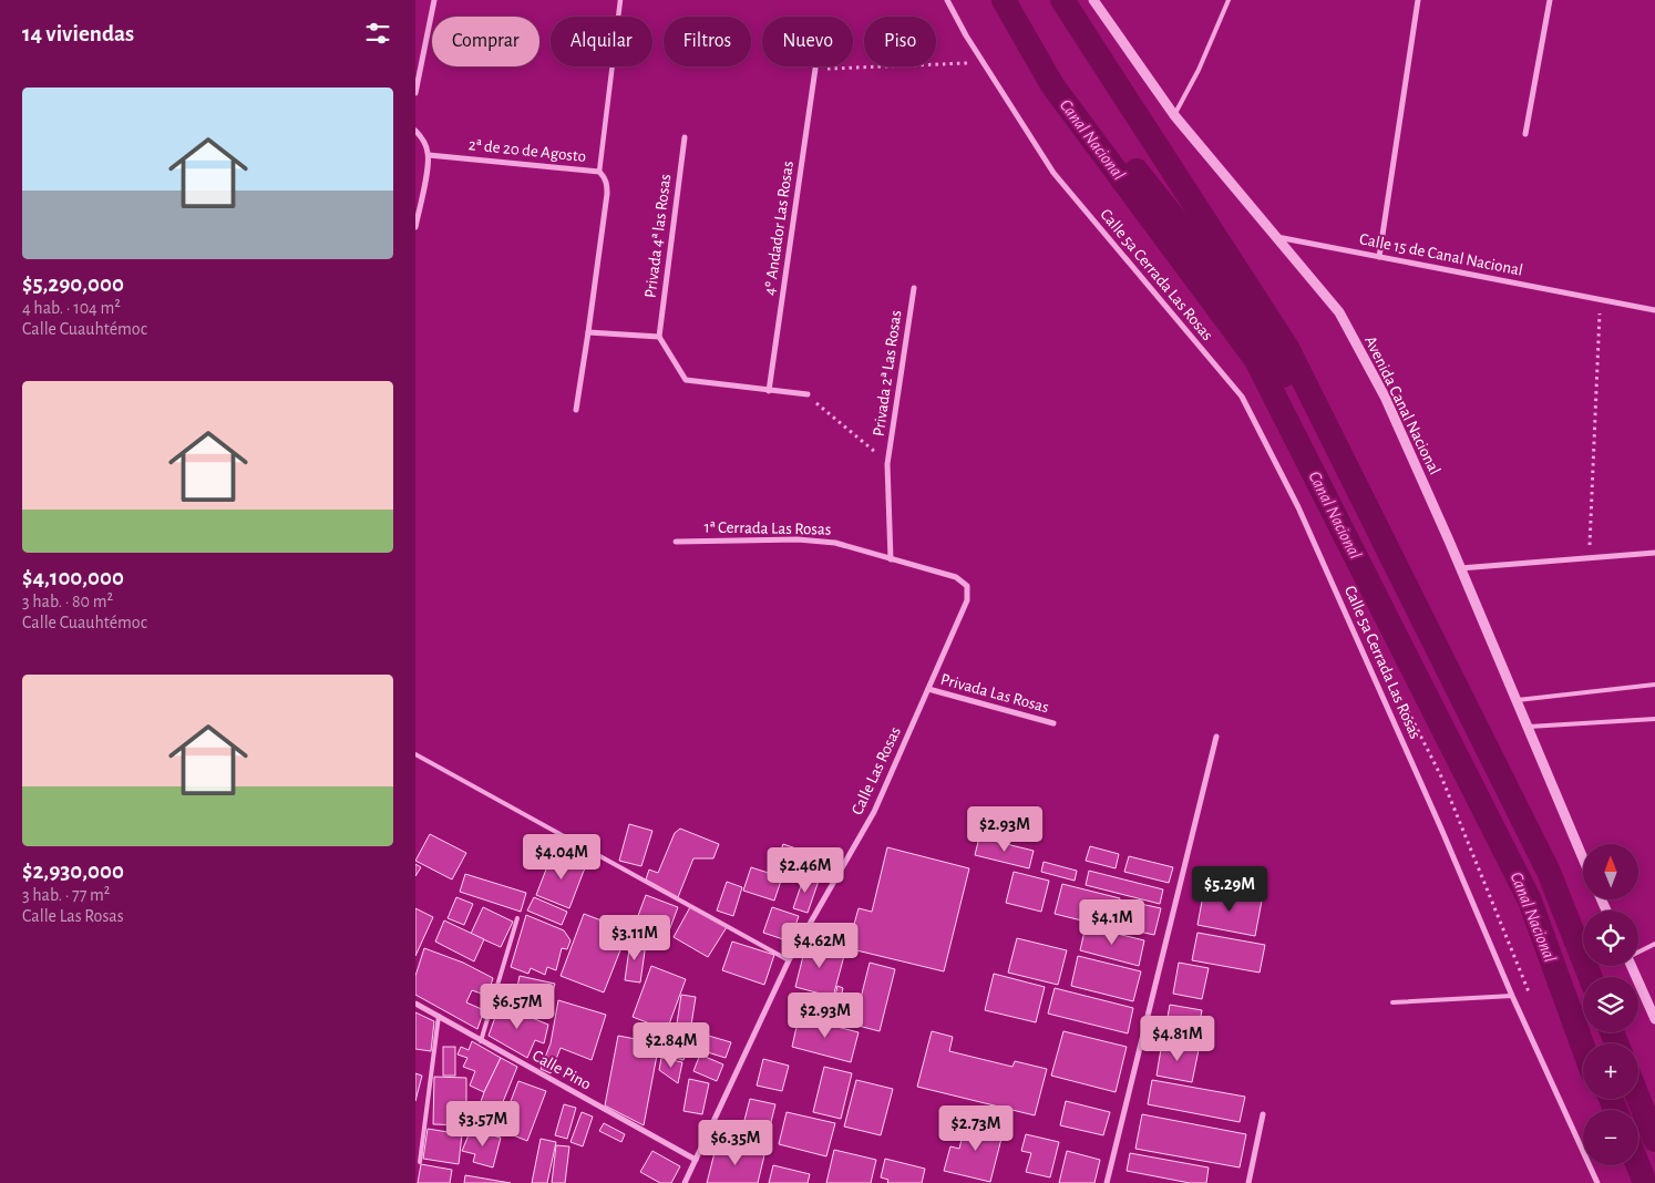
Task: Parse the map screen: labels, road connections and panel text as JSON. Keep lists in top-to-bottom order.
{
  "streets": {
    "street": [
      "2ª de 20 de Agosto",
      "4º Andador Las Rosas",
      "Privada 4ª las Rosas",
      "Calle 15 de Canal Nacional",
      "Calle 5a Cerrada Las Rosas",
      "Privada 2ª Las Rosas",
      "Avenida Canal Nacional",
      "1ª Cerrada Las Rosas",
      "Privada Las Rosas",
      "Calle Las Rosas",
      "Calle Pino"
    ]
  },
  "crossings": [
    ["Calle 15 de Canal Nacional", "Avenida Canal Nacional"],
    ["Privada 2ª Las Rosas", "1ª Cerrada Las Rosas"],
    ["1ª Cerrada Las Rosas", "Calle Las Rosas"],
    ["Privada Las Rosas", "Calle Las Rosas"],
    ["Calle Las Rosas", "Calle Pino"]
  ],
  "water": ["Canal Nacional"],
  "north": "top",
  "page": {
    "heading": "14 viviendas",
    "chip": [
      "Comprar",
      "Alquilar",
      "Filtros",
      "Nuevo",
      "Piso"
    ],
    "list": [
      {
        "name": "$5,290,000",
        "note": "4 hab. · 104 m² · Calle Cuauhtémoc"
      },
      {
        "name": "$4,100,000",
        "note": "3 hab. · 80 m² · Calle Cuauhtémoc"
      },
      {
        "name": "$2,930,000",
        "note": "3 hab. · 77 m² · Calle Las Rosas"
      }
    ],
    "price": [
      "$2.93M",
      "$4.04M",
      "$2.46M",
      "$5.29M",
      "$4.1M",
      "$3.11M",
      "$4.62M",
      "$6.57M",
      "$2.93M",
      "$4.81M",
      "$2.84M",
      "$3.57M",
      "$2.73M",
      "$6.35M"
    ],
    "map_buttons": ["+", "−"]
  }
}
